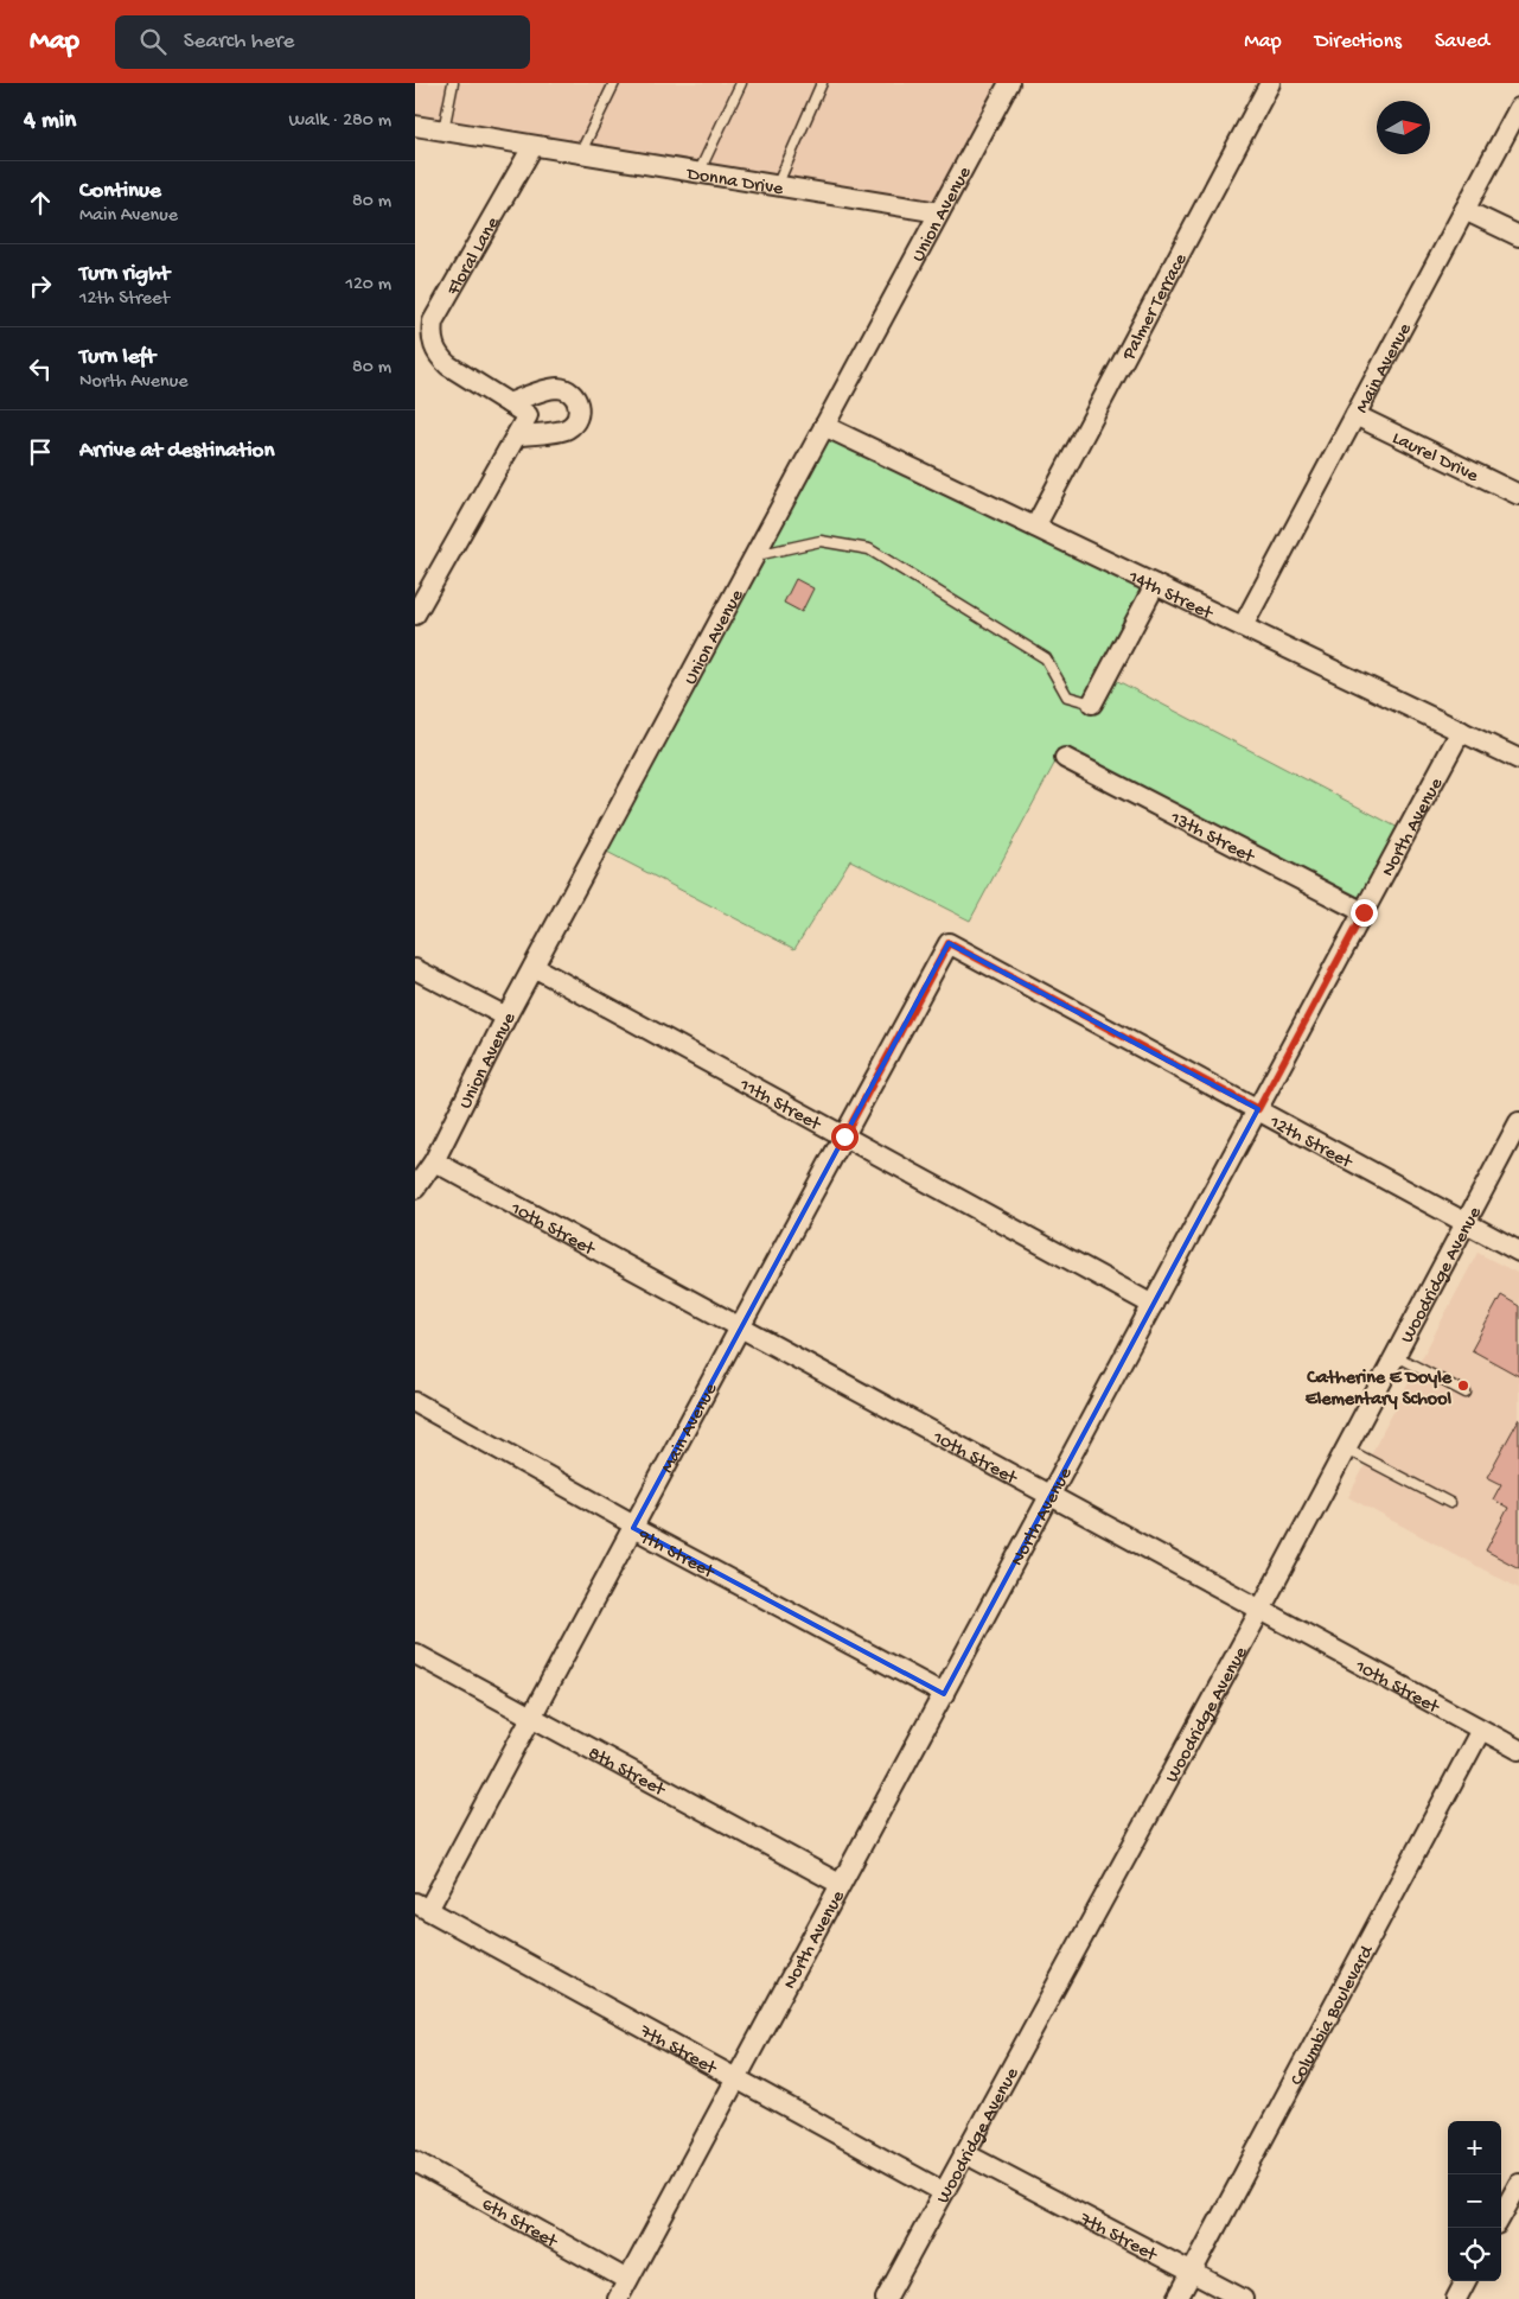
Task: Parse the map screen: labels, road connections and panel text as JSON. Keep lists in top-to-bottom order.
{
  "streets": {
    "street": [
      "Donna Drive",
      "Union Avenue",
      "Floral Lane",
      "Palmer Terrace",
      "Main Avenue",
      "Laurel Drive",
      "14th Street",
      "North Avenue",
      "13th Street",
      "11th Street",
      "12th Street",
      "10th Street",
      "Woodridge Avenue",
      "9th Street",
      "8th Street",
      "Columbia Boulevard",
      "7th Street",
      "6th Street"
    ]
  },
  "crossings": [
    ["Donna Drive", "Union Avenue"],
    ["Donna Drive", "Floral Lane"],
    ["Union Avenue", "14th Street"],
    ["Union Avenue", "11th Street"],
    ["Union Avenue", "10th Street"],
    ["Palmer Terrace", "14th Street"],
    ["Main Avenue", "Laurel Drive"],
    ["Main Avenue", "14th Street"],
    ["Main Avenue", "11th Street"],
    ["Main Avenue", "12th Street"],
    ["Main Avenue", "10th Street"],
    ["Main Avenue", "9th Street"],
    ["Main Avenue", "8th Street"],
    ["Main Avenue", "7th Street"],
    ["14th Street", "North Avenue"],
    ["North Avenue", "13th Street"],
    ["North Avenue", "11th Street"],
    ["North Avenue", "12th Street"],
    ["North Avenue", "10th Street"],
    ["North Avenue", "9th Street"],
    ["North Avenue", "8th Street"],
    ["North Avenue", "7th Street"],
    ["North Avenue", "6th Street"],
    ["12th Street", "Woodridge Avenue"],
    ["10th Street", "Woodridge Avenue"],
    ["10th Street", "Columbia Boulevard"],
    ["Woodridge Avenue", "7th Street"],
    ["Columbia Boulevard", "7th Street"]
  ],
  "places": ["Catherine E Doyle Elementary School"],
  "north": "right",
  "page": {
    "header": "Map",
    "search": "Search here",
    "nav": ["Map", "Directions", "Saved"],
    "heading": ["4 min", "Walk · 280 m"],
    "list": [
      ["Continue", "Main Avenue", "80 m"],
      ["Turn right", "12th Street", "120 m"],
      ["Turn left", "North Avenue", "80 m"],
      "Arrive at destination"
    ],
    "map_buttons": ["+", "−"]
  }
}
